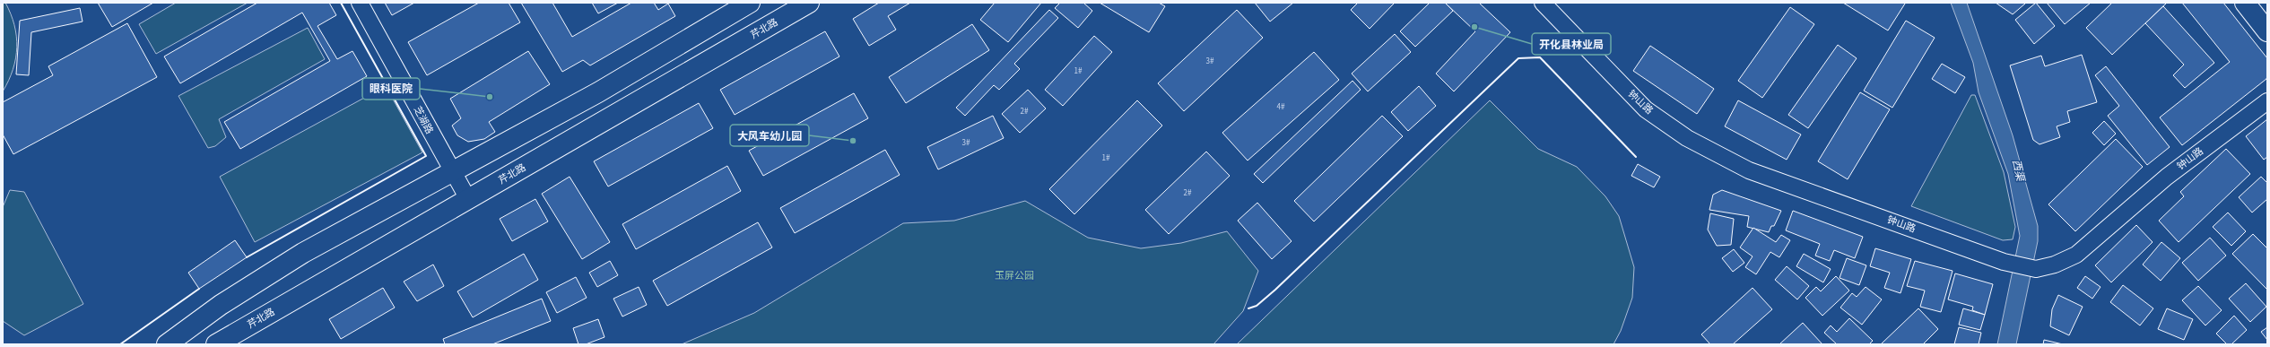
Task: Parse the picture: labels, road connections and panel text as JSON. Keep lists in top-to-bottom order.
{
  "streets": {
    "main road": ["芹北路"],
    "street": ["钟山路", "芝湖路"]
  },
  "crossings": [
    ["芹北路", "芝湖路"]
  ],
  "water": ["西渠"],
  "parks": ["玉屏公园"],
  "places": ["开化县林业局", "眼科医院", "大风车幼儿园"],
  "house_numbers": [
    "3#",
    "1#",
    "4#",
    "2#",
    "3#",
    "1#",
    "2#"
  ]
}
